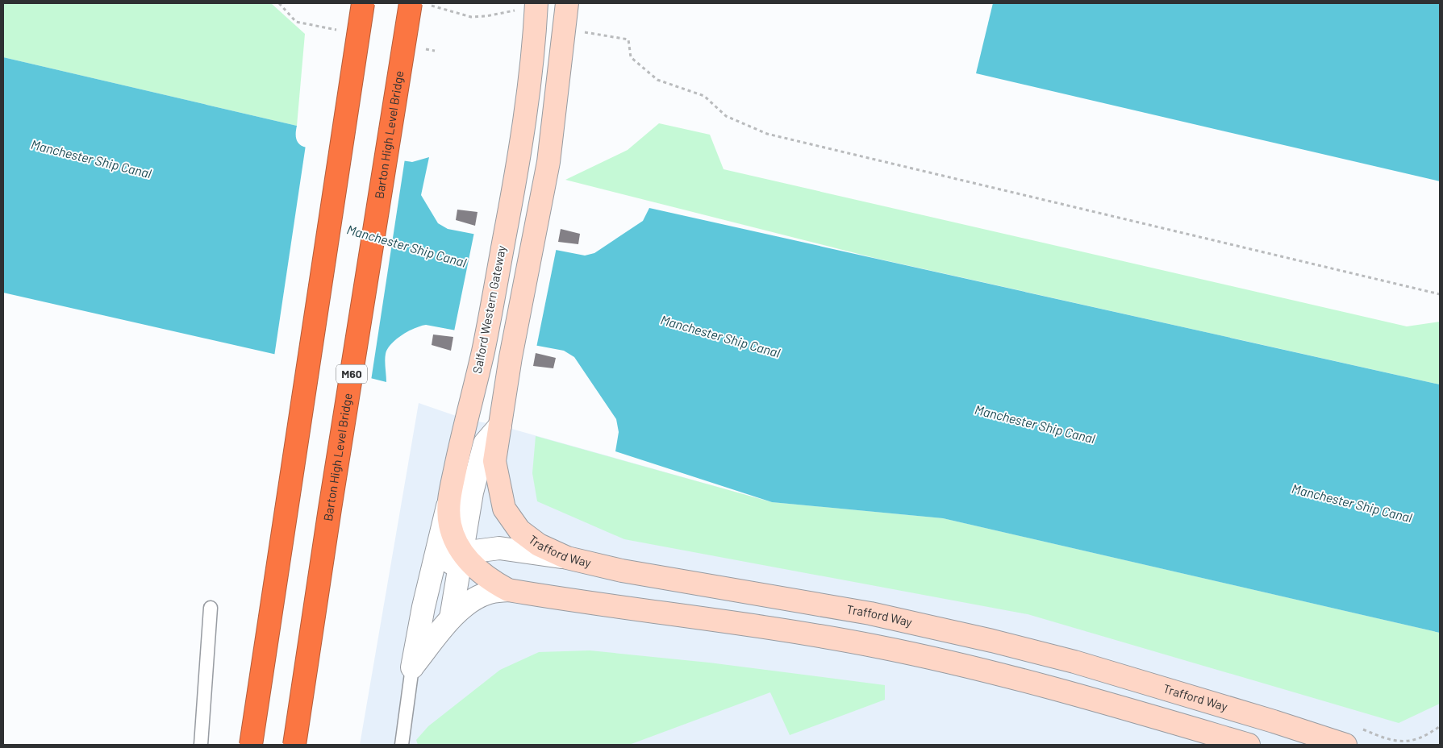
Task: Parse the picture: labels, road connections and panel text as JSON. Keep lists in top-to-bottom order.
{
  "streets": {
    "highway": ["Barton High Level Bridge", "M60"],
    "street": ["Salford Western Gateway", "Trafford Way"]
  },
  "water": ["Manchester Ship Canal"]
}
